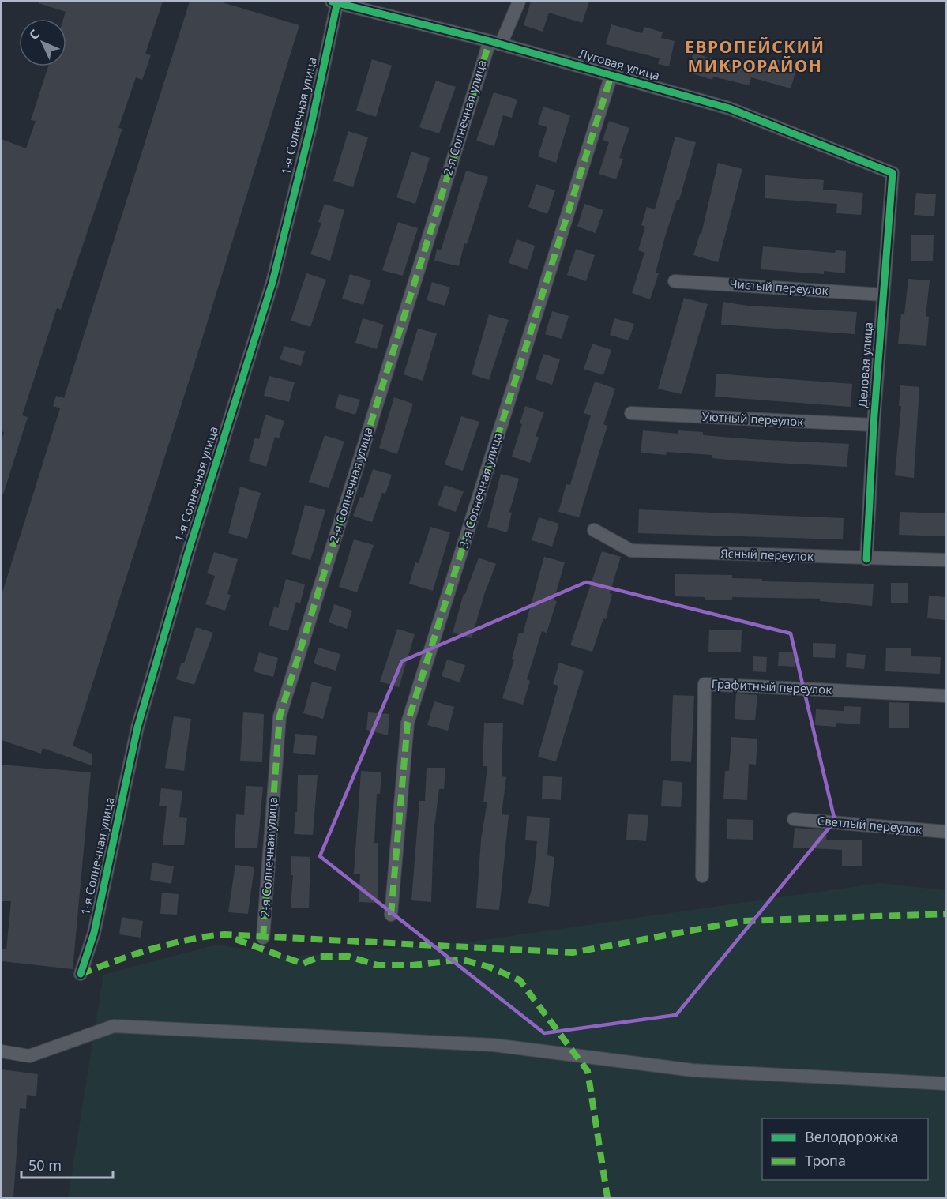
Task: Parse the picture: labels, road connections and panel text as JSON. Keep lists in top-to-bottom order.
{
  "streets": {
    "street": [
      "Луговая улица",
      "1-я Солнечная улица",
      "2-я Солнечная улица",
      "Чистый переулок",
      "Деловая улица",
      "Уютный переулок",
      "3-я Солнечная улица",
      "Ясный переулок",
      "Графитный переулок",
      "Светлый переулок"
    ]
  },
  "crossings": [
    ["Луговая улица", "1-я Солнечная улица"],
    ["Луговая улица", "2-я Солнечная улица"],
    ["Луговая улица", "Деловая улица"],
    ["Луговая улица", "3-я Солнечная улица"],
    ["Чистый переулок", "Деловая улица"],
    ["Деловая улица", "Уютный переулок"],
    ["Деловая улица", "Ясный переулок"]
  ],
  "districts": ["ЕВРОПЕЙСКИЙ МИКРОРАЙОН"],
  "legend": ["Велодорожка", "Тропа"],
  "scale_bar": "50 m",
  "north": "top left"
}
